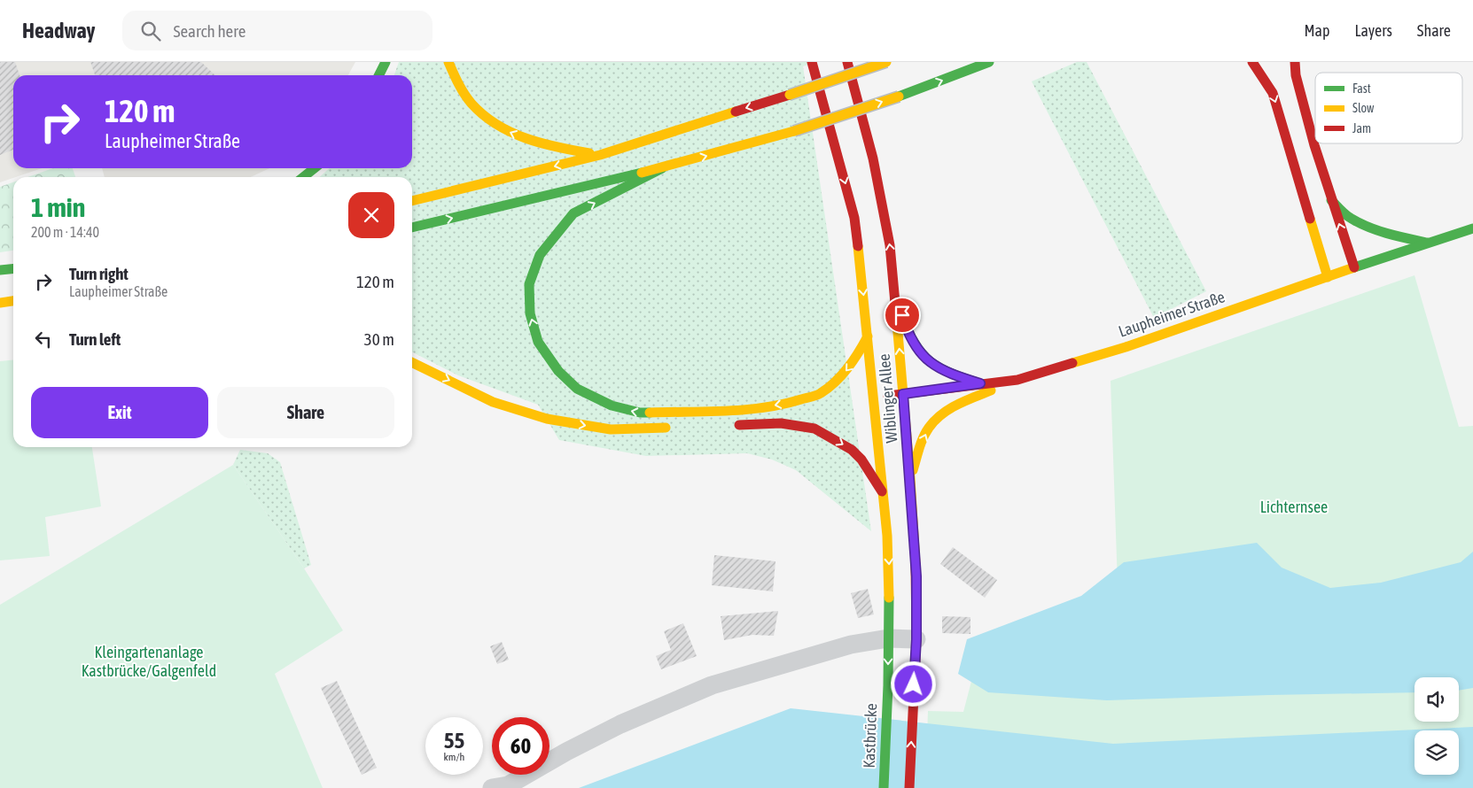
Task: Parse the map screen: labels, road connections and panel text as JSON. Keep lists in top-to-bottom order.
{
  "streets": {
    "main road": ["Laupheimer Straße", "Wiblinger Allee", "Kastbrücke"]
  },
  "crossings": [
    ["Laupheimer Straße", "Wiblinger Allee"],
    ["Wiblinger Allee", "Kastbrücke"]
  ],
  "one_way": ["Kastbrücke"],
  "parks": ["Lichternsee", "Kleingartenanlage Kastbrücke/Galgenfeld"],
  "legend": ["Fast", "Slow", "Jam"],
  "page": {
    "header": "Headway",
    "search": "Search here",
    "nav": ["Map", "Layers", "Share"],
    "turn": ["120 m", "Laupheimer Straße"],
    "heading": ["1 min", "200 m · 14:40"],
    "list": [
      {
        "name": "Turn right",
        "note": "Laupheimer Straße",
        "value": "120 m"
      },
      {
        "name": "Turn left",
        "value": "30 m"
      }
    ],
    "buttons": ["Exit", "Share"],
    "speed": "55 km/h",
    "limit": "60"
  }
}
